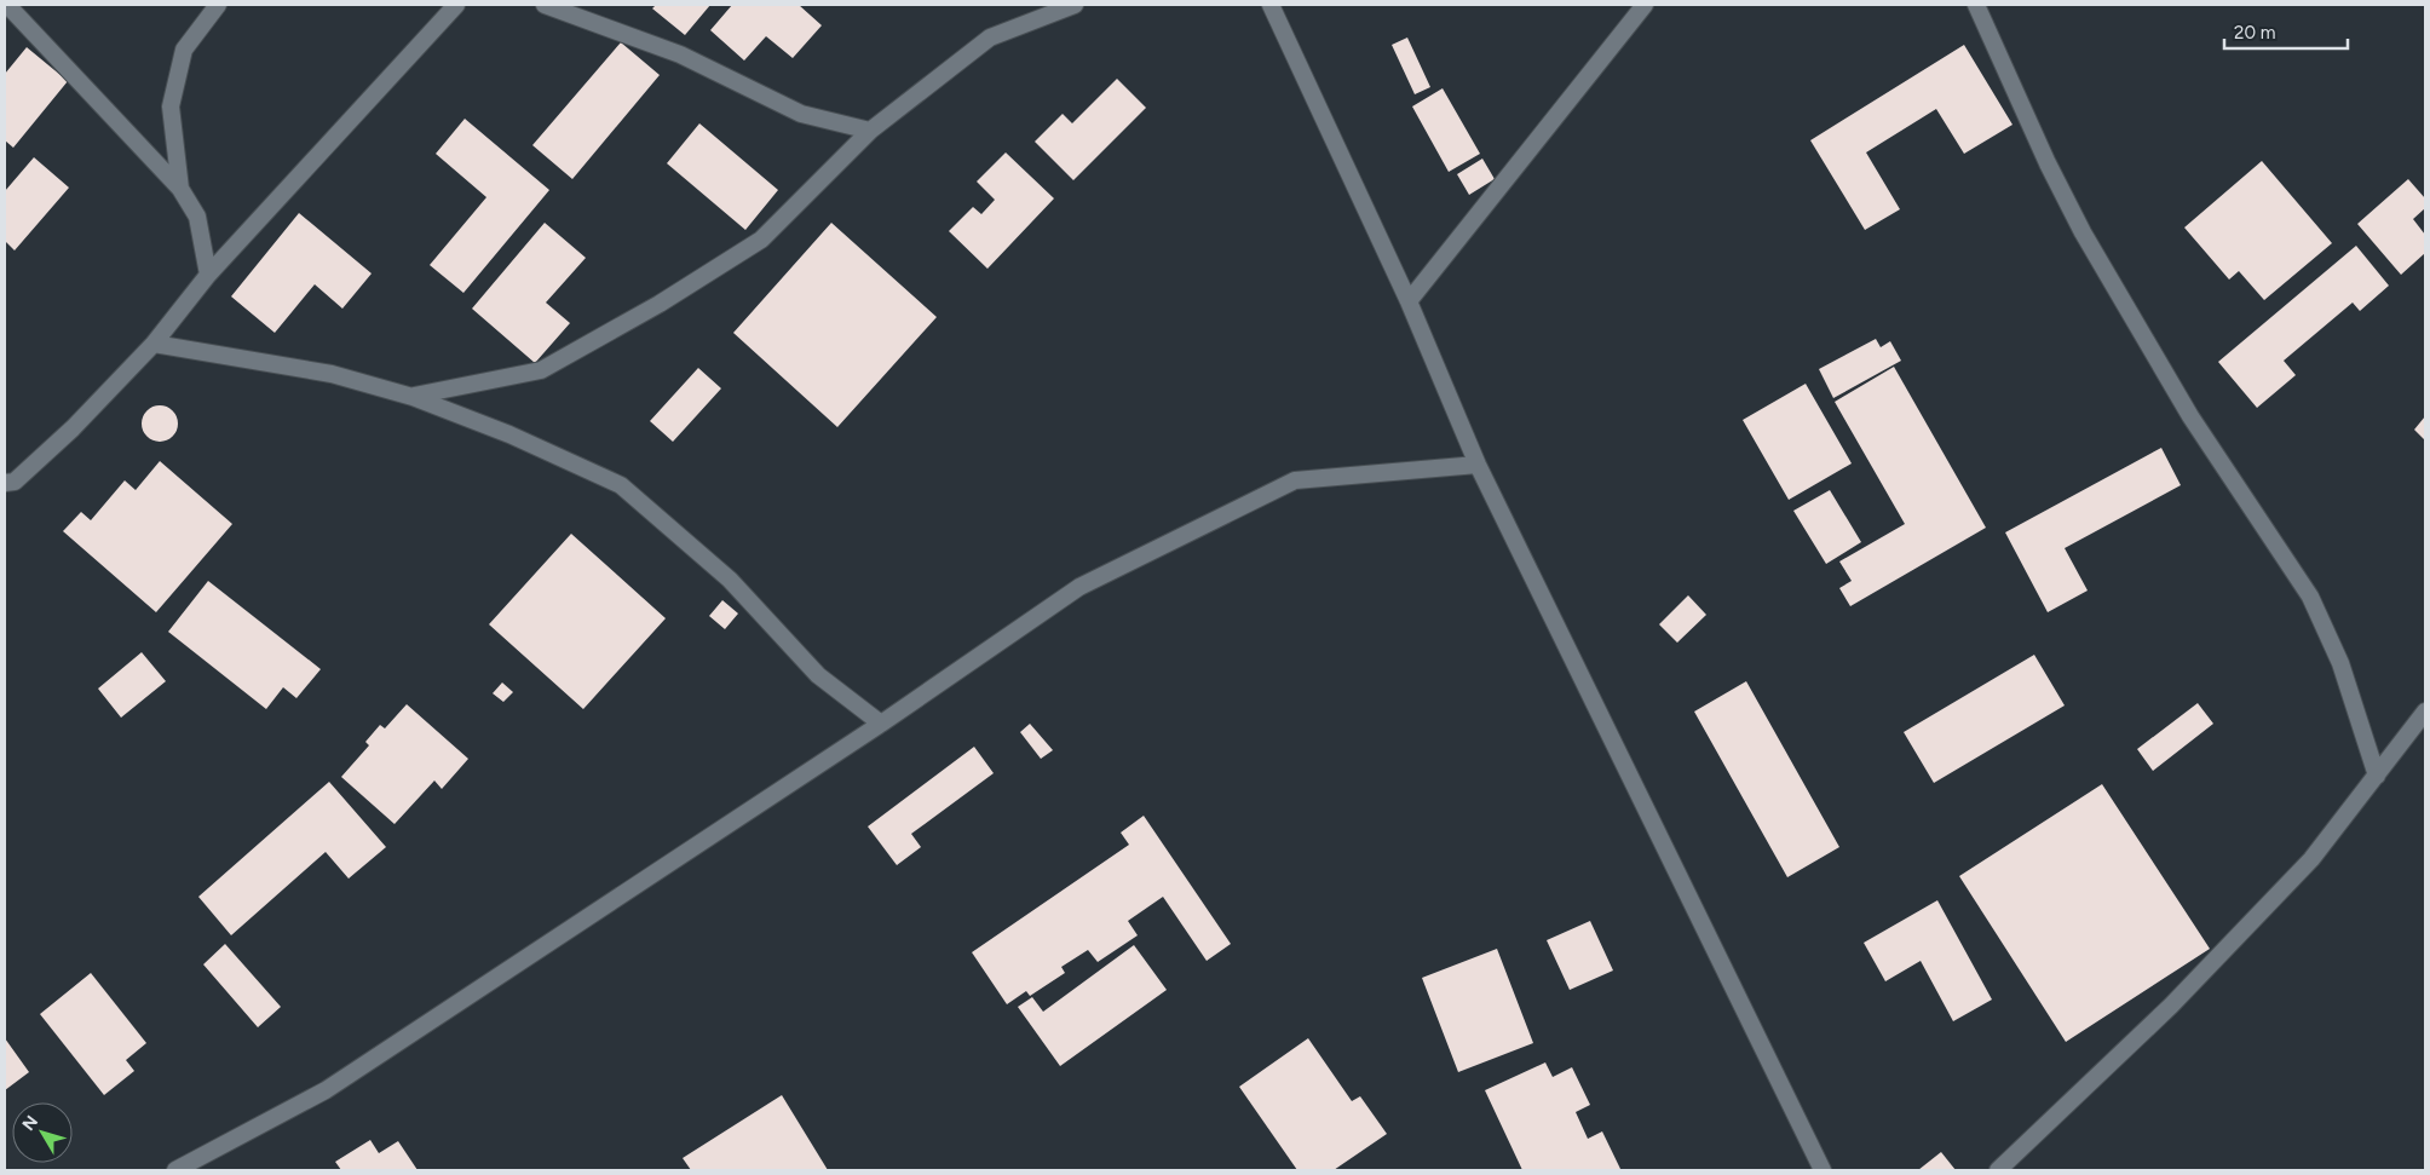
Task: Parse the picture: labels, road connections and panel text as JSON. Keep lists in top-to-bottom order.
{
  "scale_bar": "20 m",
  "north": "top left"
}
